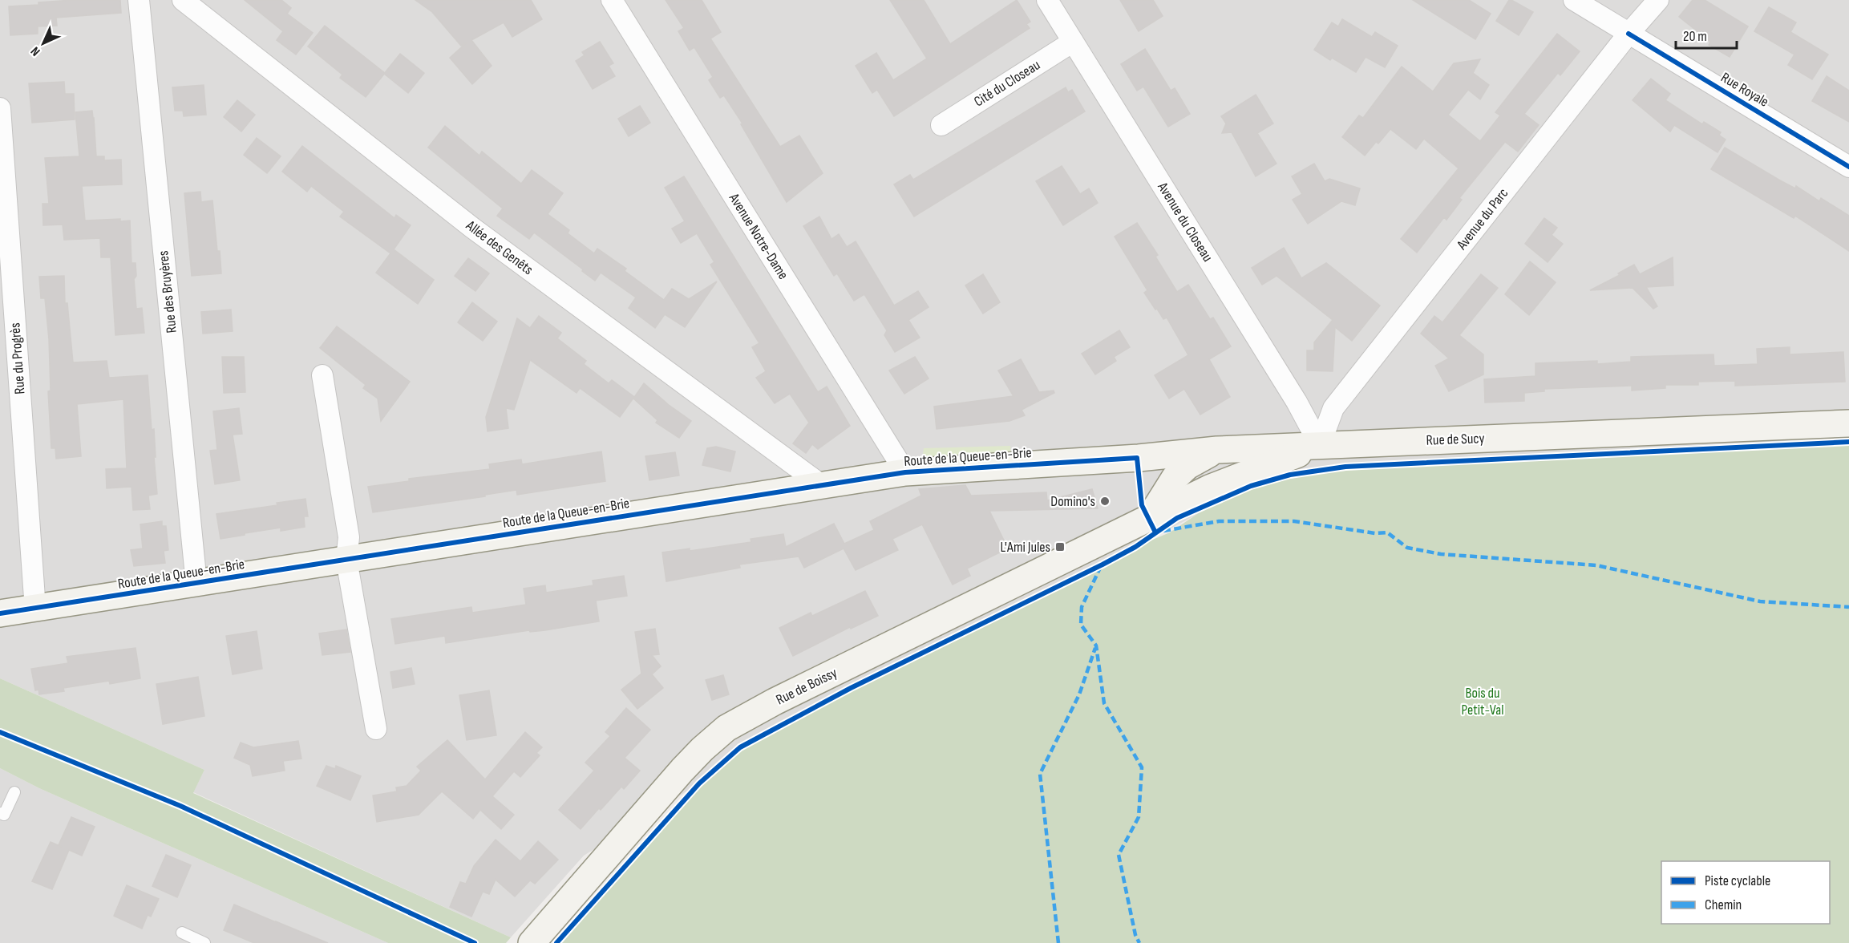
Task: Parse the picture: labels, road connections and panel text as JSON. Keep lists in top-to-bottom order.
{
  "streets": {
    "main road": ["Rue de Sucy", "Route de la Queue-en-Brie", "Rue de Boissy"],
    "street": [
      "Cité du Closeau",
      "Rue Royale",
      "Avenue du Parc",
      "Avenue du Closeau",
      "Avenue Notre-Dame",
      "Allée des Genêts",
      "Rue des Bruyères",
      "Rue du Progrès"
    ]
  },
  "crossings": [
    ["Cité du Closeau", "Avenue du Closeau"],
    ["Rue Royale", "Avenue du Parc"],
    ["Avenue du Parc", "Avenue du Closeau"],
    ["Avenue du Parc", "Rue de Sucy"],
    ["Avenue du Parc", "Rue de Boissy"],
    ["Avenue du Closeau", "Rue de Sucy"],
    ["Avenue du Closeau", "Rue de Boissy"],
    ["Avenue Notre-Dame", "Route de la Queue-en-Brie"],
    ["Allée des Genêts", "Route de la Queue-en-Brie"],
    ["Rue des Bruyères", "Route de la Queue-en-Brie"],
    ["Rue du Progrès", "Route de la Queue-en-Brie"],
    ["Rue de Sucy", "Route de la Queue-en-Brie"],
    ["Rue de Sucy", "Rue de Boissy"]
  ],
  "parks": ["Bois du Petit-Val"],
  "places": {
    "other": ["Domino's"],
    "transit": ["L'Ami Jules"]
  },
  "legend": ["Piste cyclable", "Chemin"],
  "scale_bar": "20 m",
  "north": "bottom left"
}
